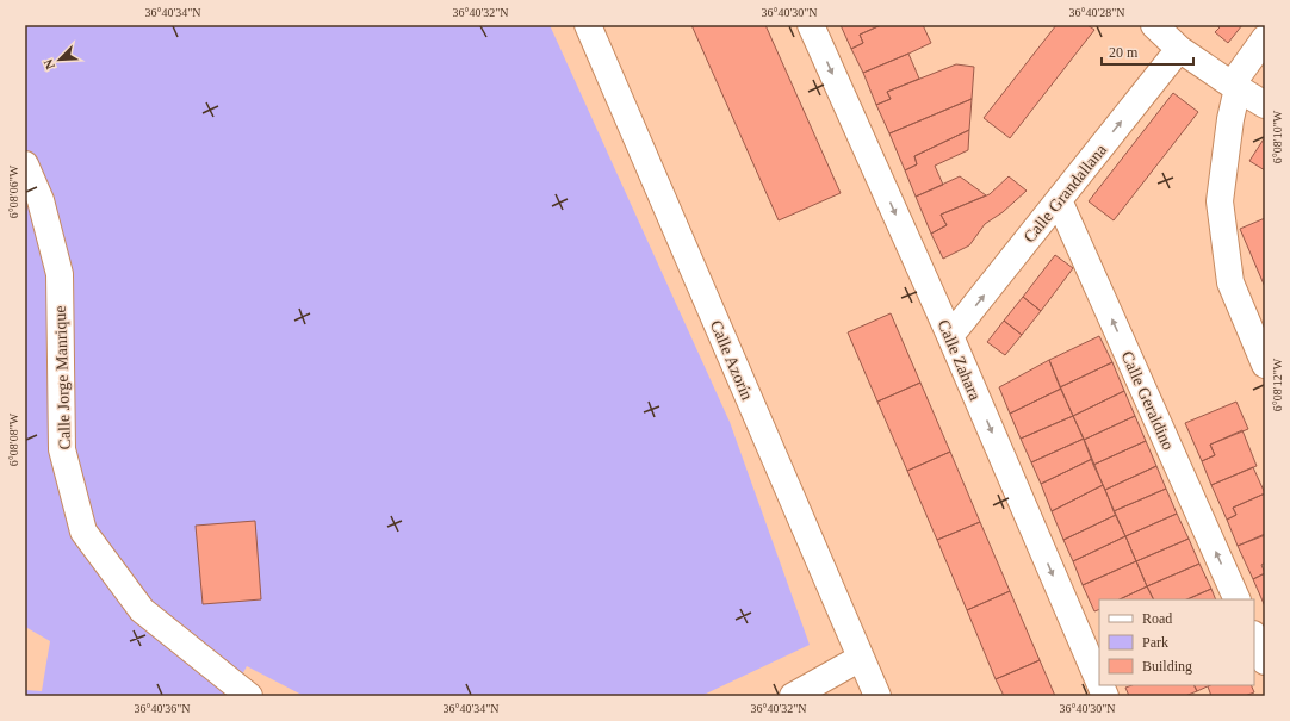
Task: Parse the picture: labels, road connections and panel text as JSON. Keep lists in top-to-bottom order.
{
  "streets": {
    "street": [
      "Calle Grandallana",
      "Calle Azorín",
      "Calle Zahara",
      "Calle Jorge Manrique",
      "Calle Geraldino"
    ]
  },
  "crossings": [
    ["Calle Grandallana", "Calle Zahara"],
    ["Calle Grandallana", "Calle Geraldino"]
  ],
  "one_way": ["Calle Grandallana", "Calle Zahara"],
  "legend": ["Road", "Park", "Building"],
  "scale_bar": "20 m",
  "north": "bottom left",
  "coordinates": [
    "36°40'34\"N",
    "36°40'32\"N",
    "36°40'30\"N",
    "36°40'28\"N",
    "6°08'10\"W",
    "6°08'06\"W",
    "6°08'12\"W",
    "6°08'08\"W",
    "36°40'36\"N"
  ]
}
